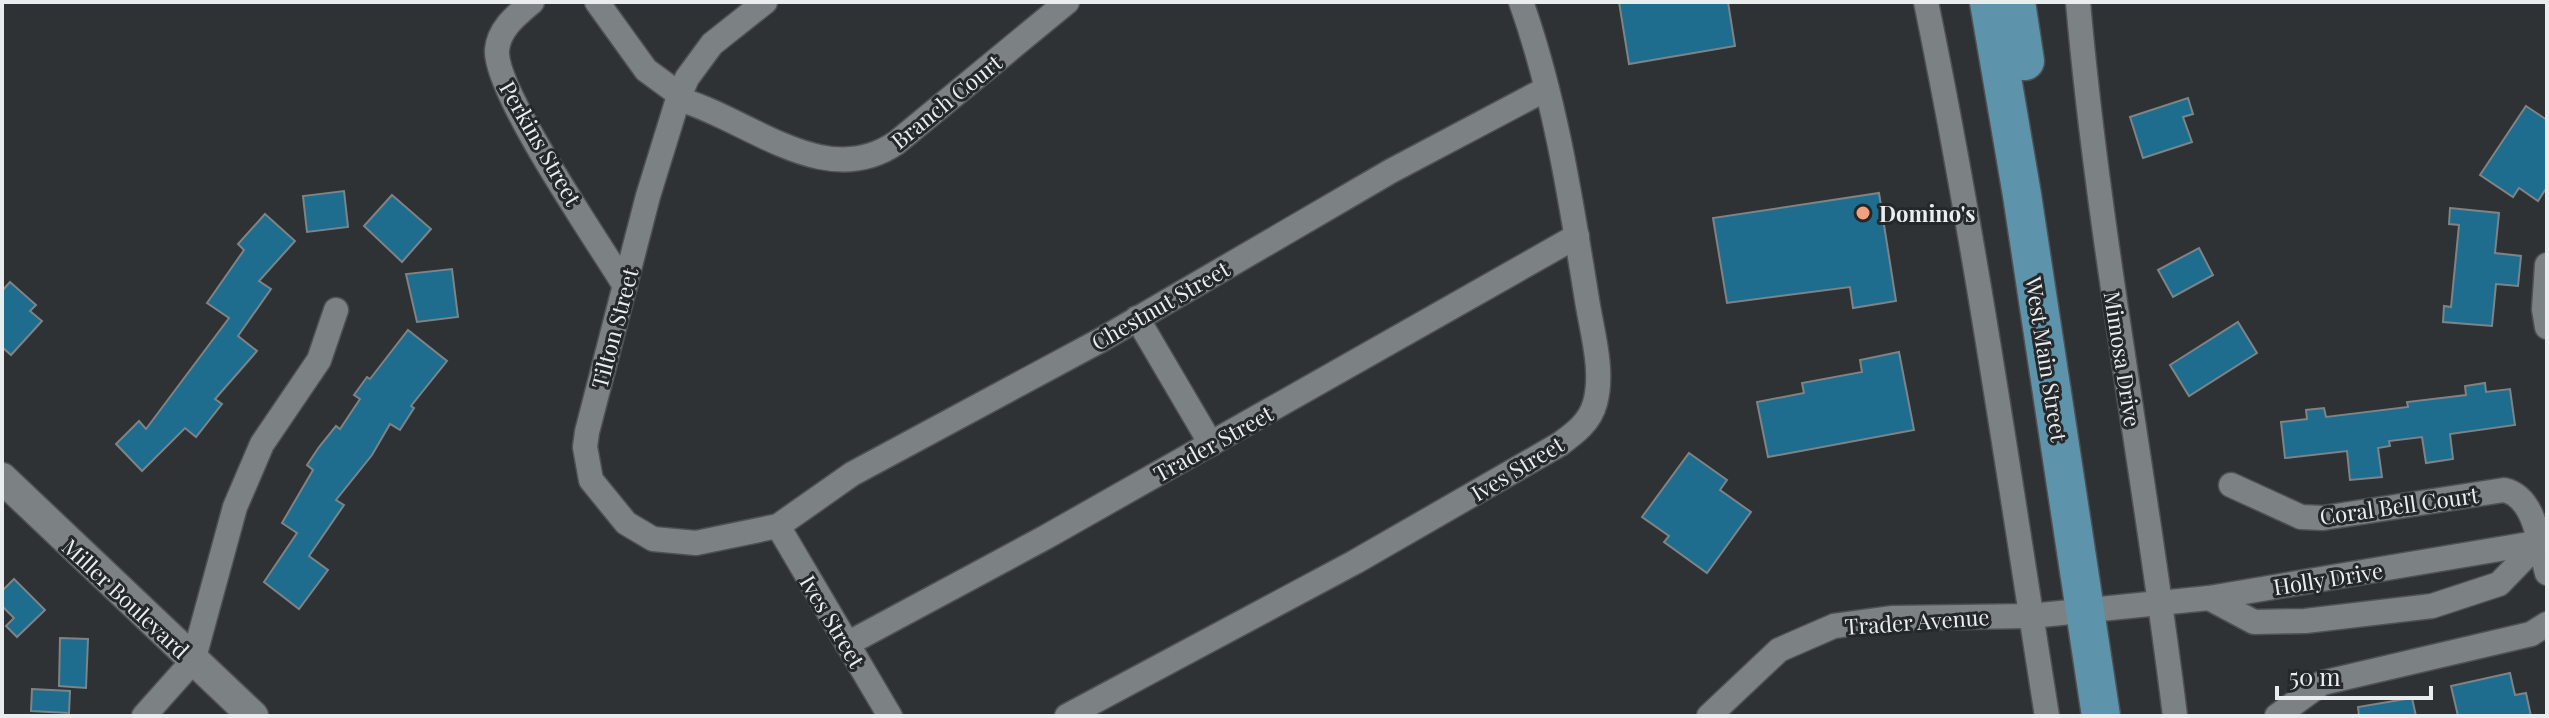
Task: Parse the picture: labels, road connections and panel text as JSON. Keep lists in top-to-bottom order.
{
  "streets": {
    "main road": ["West Main Street"],
    "street": [
      "Branch Court",
      "Perkins Street",
      "Chestnut Street",
      "Tilton Street",
      "Mimosa Drive",
      "Trader Street",
      "Ives Street",
      "Coral Bell Court",
      "Holly Drive",
      "Miller Boulevard",
      "Trader Avenue"
    ]
  },
  "crossings": [
    ["Branch Court", "Tilton Street"],
    ["Perkins Street", "Tilton Street"],
    ["Chestnut Street", "Tilton Street"],
    ["Chestnut Street", "Ives Street"],
    ["Tilton Street", "Ives Street"],
    ["West Main Street", "Holly Drive"],
    ["West Main Street", "Trader Avenue"],
    ["Mimosa Drive", "Holly Drive"],
    ["Trader Street", "Ives Street"],
    ["Coral Bell Court", "Holly Drive"],
    ["Holly Drive", "Trader Avenue"]
  ],
  "places": ["Domino's"],
  "scale_bar": "50 m"
}
